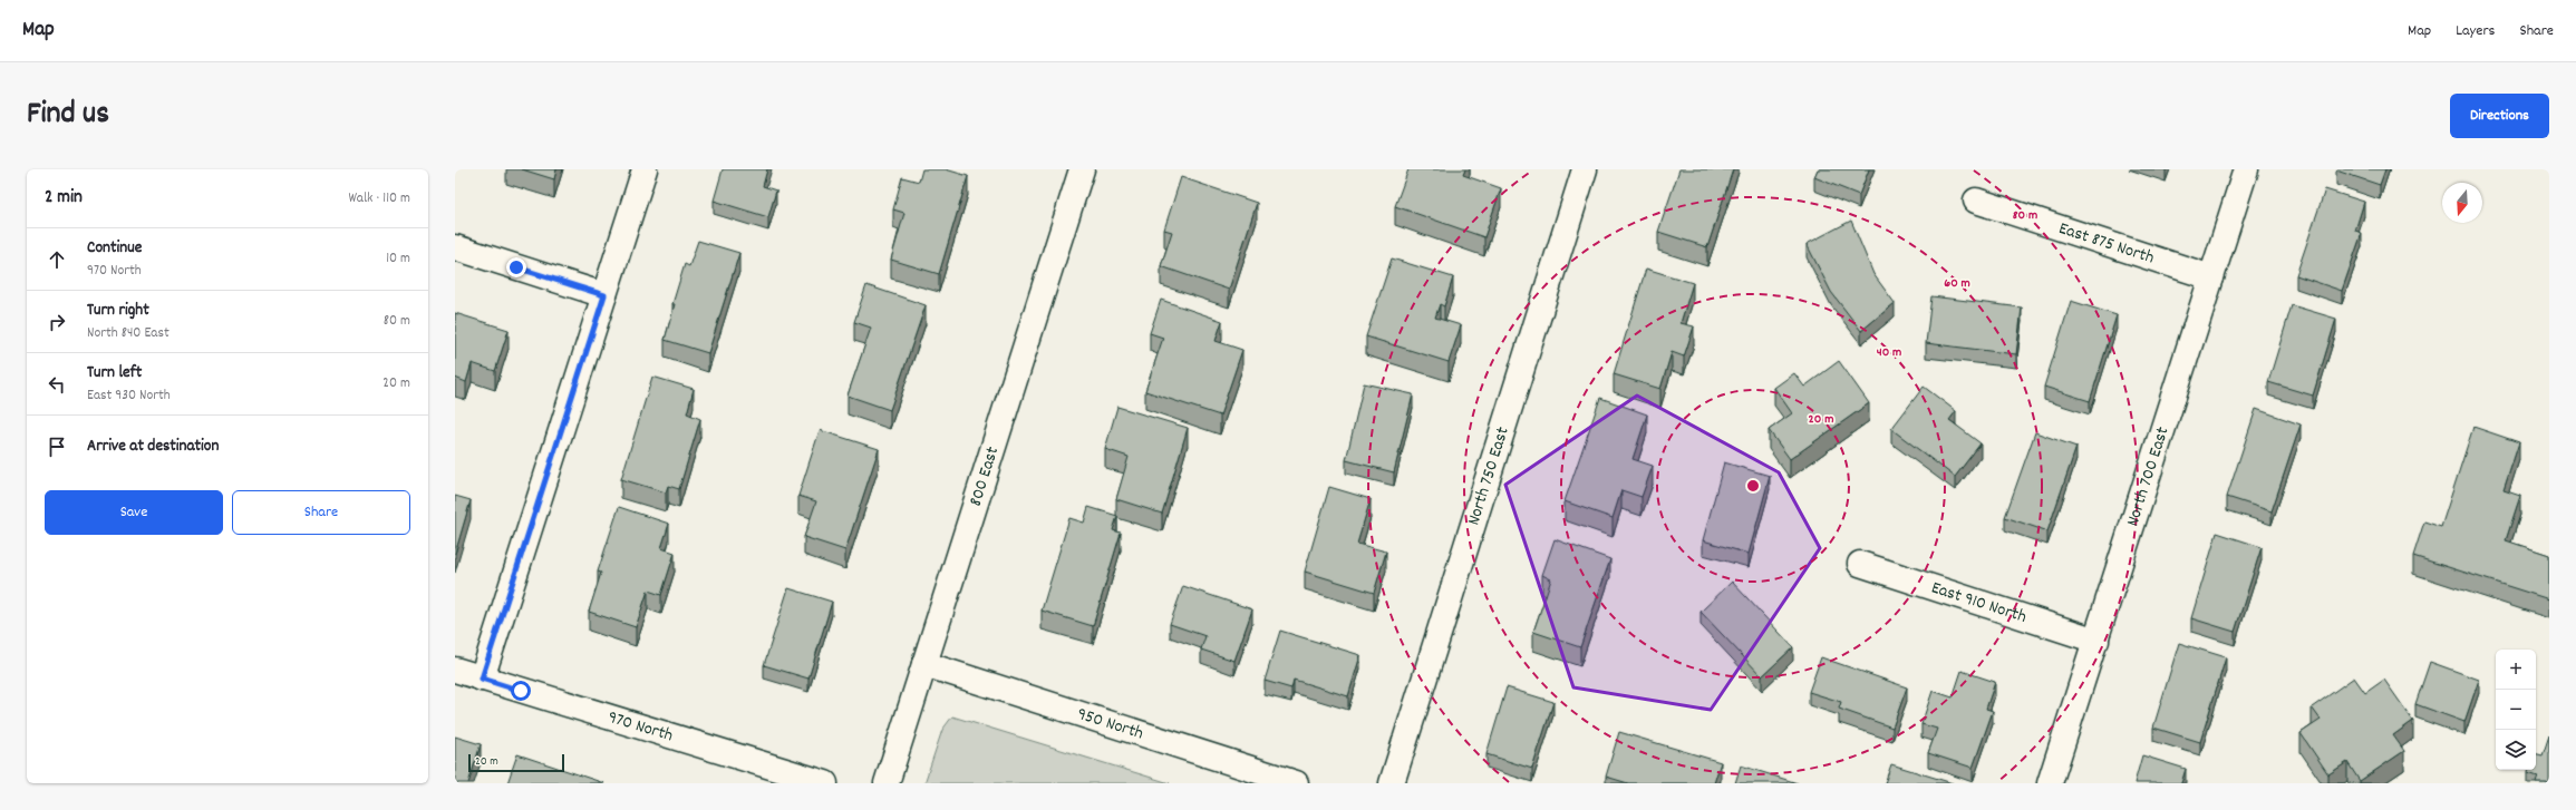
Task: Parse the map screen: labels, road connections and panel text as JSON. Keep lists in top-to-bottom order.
{
  "streets": {
    "street": [
      "East 875 North",
      "800 East",
      "North 750 East",
      "North 700 East",
      "East 910 North",
      "950 North",
      "970 North"
    ]
  },
  "crossings": [
    ["East 875 North", "North 700 East"],
    ["800 East", "950 North"],
    ["North 700 East", "East 910 North"]
  ],
  "scale_bar": "20 m",
  "north": "bottom",
  "page": {
    "header": "Map",
    "nav": ["Map", "Layers", "Share"],
    "title": "Find us",
    "buttons": [
      "Directions",
      ["Save", "Share"]
    ],
    "heading": ["2 min", "Walk · 110 m"],
    "list": [
      ["Continue", "970 North", "10 m"],
      ["Turn right", "North 840 East", "80 m"],
      ["Turn left", "East 930 North", "20 m"],
      "Arrive at destination"
    ],
    "map_buttons": ["+", "−"],
    "scale": "20 m"
  },
  "rings": [
    "80 m",
    "60 m",
    "40 m",
    "20 m"
  ]
}
